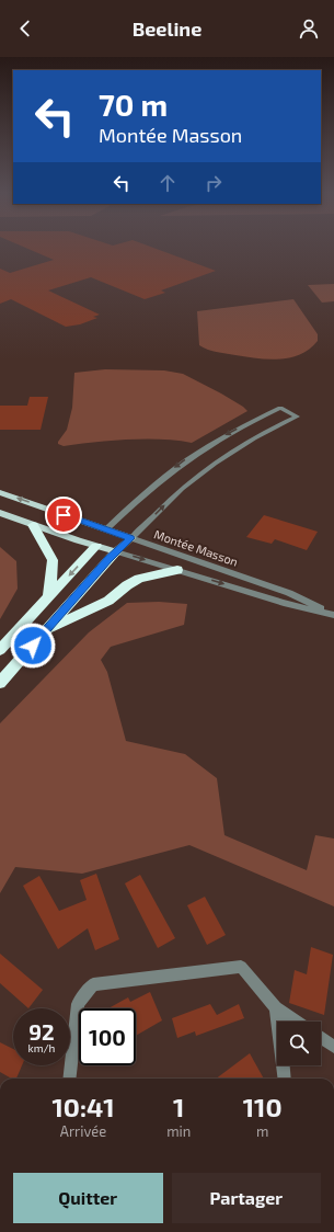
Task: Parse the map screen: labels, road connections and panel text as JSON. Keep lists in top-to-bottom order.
{
  "streets": {
    "main road": ["Montée Masson"]
  },
  "page": {
    "header": "Beeline",
    "turn": ["70 m", "Montée Masson"],
    "speed": "92 km/h",
    "limit": "100",
    "eta": [
      "10:41",
      "Arrivée",
      "1",
      "min",
      "110",
      "m"
    ],
    "buttons": ["Quitter", "Partager"]
  }
}
